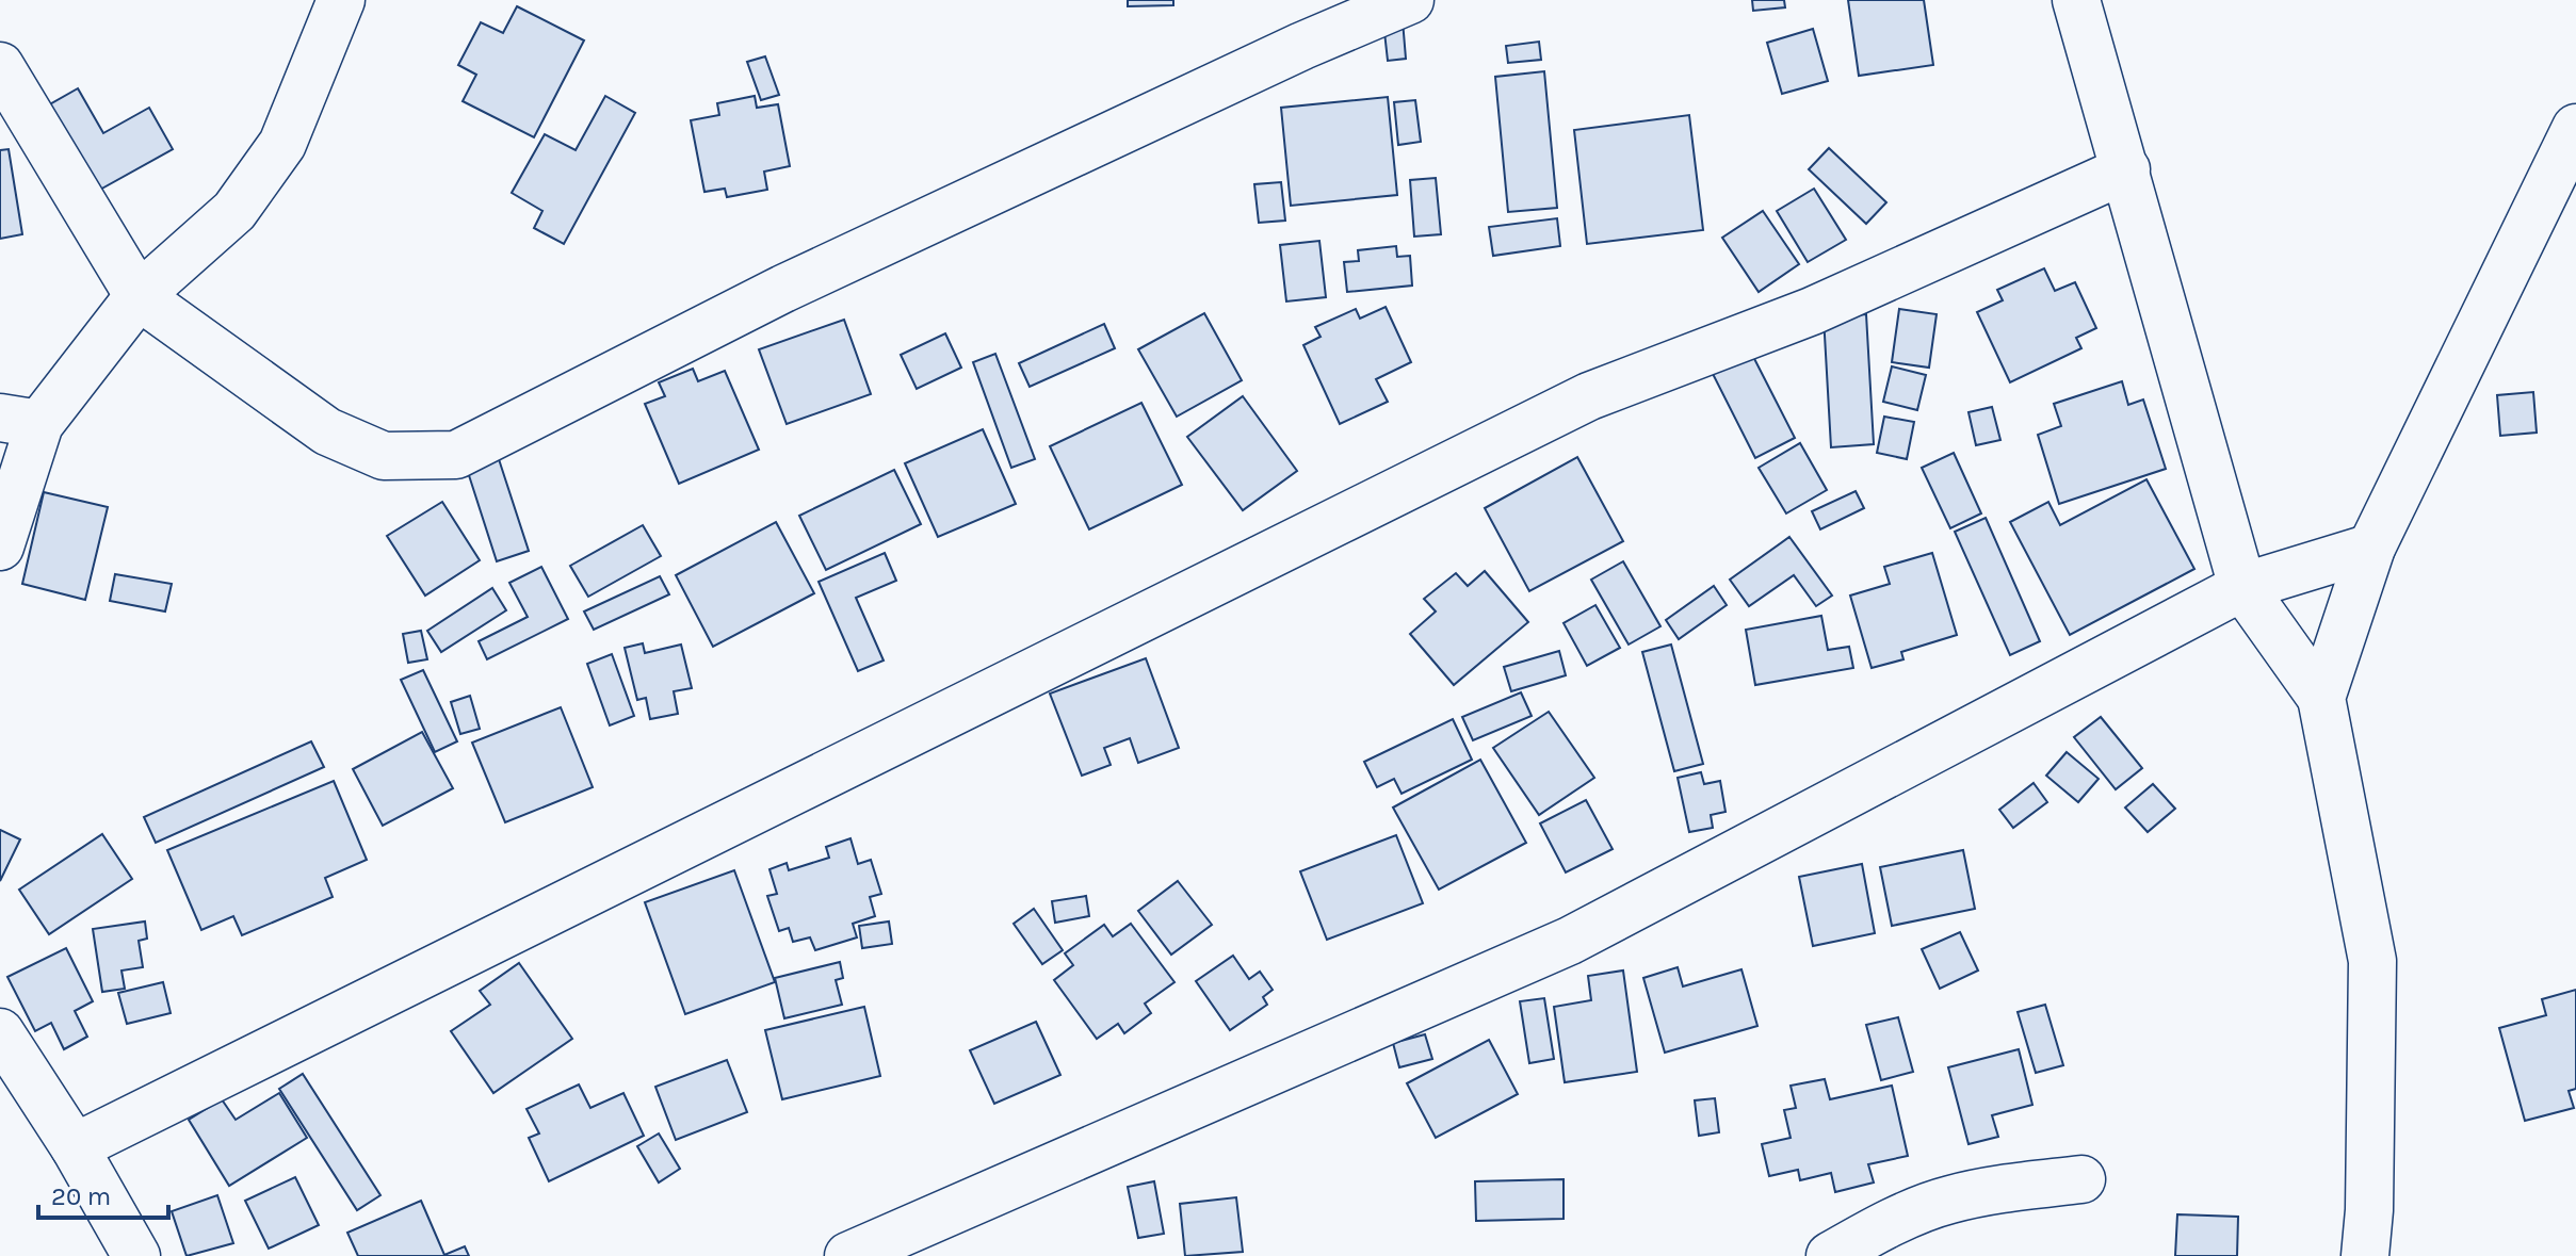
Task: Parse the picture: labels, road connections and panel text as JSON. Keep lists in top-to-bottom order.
{
  "scale_bar": "20 m"
}
